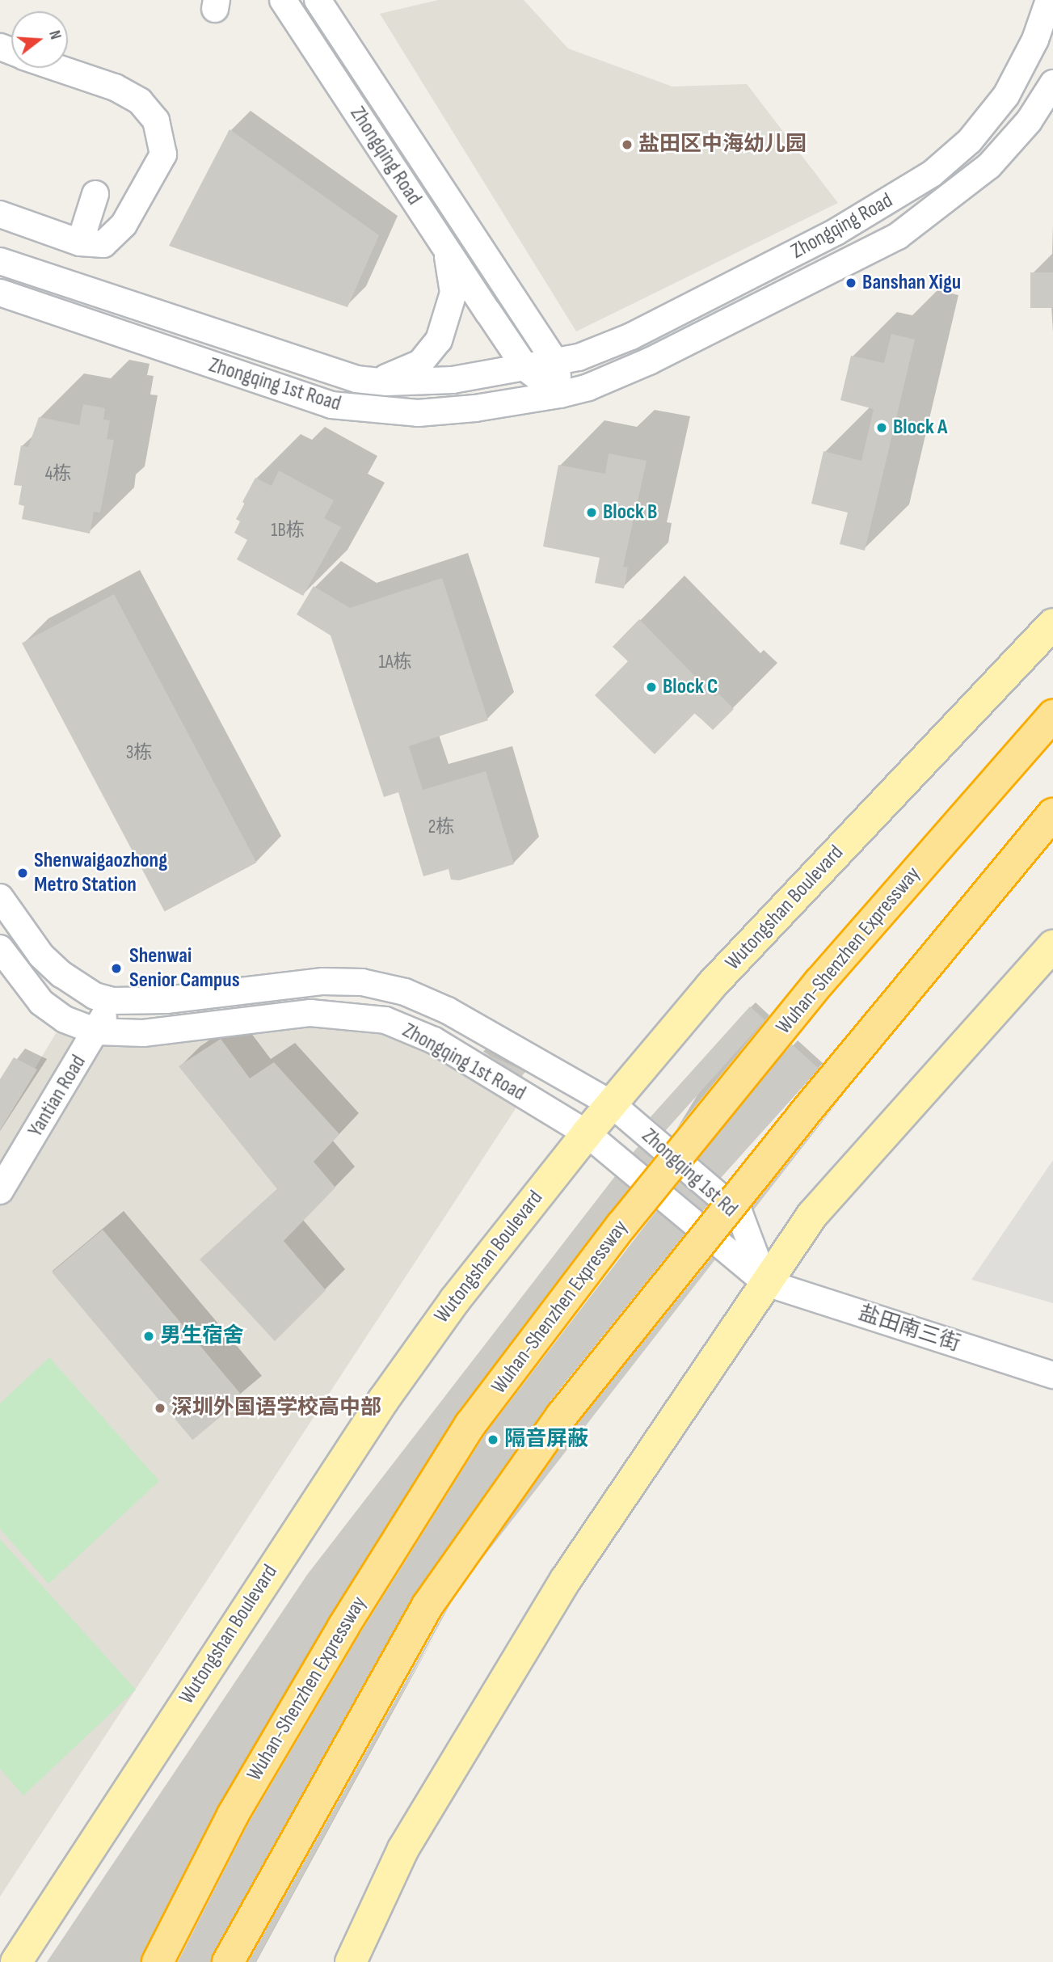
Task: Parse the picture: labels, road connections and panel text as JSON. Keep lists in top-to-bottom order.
{
  "streets": {
    "highway": ["Wuhan-Shenzhen Expressway"],
    "main road": ["Wutongshan Boulevard"],
    "street": [
      "Zhongqing Road",
      "Zhongqing 1st Road",
      "Yantian Road",
      "Zhongqing 1st Rd",
      "盐田南三街"
    ]
  },
  "crossings": [
    ["Zhongqing Road", "Zhongqing 1st Road"],
    ["Zhongqing 1st Road", "Wutongshan Boulevard"],
    ["Zhongqing 1st Road", "Yantian Road"],
    ["Zhongqing 1st Road", "Zhongqing 1st Rd"],
    ["Zhongqing 1st Road", "盐田南三街"],
    ["Wutongshan Boulevard", "Zhongqing 1st Rd"],
    ["Zhongqing 1st Rd", "盐田南三街"]
  ],
  "places": [
    "盐田区中海幼儿园",
    "Banshan Xigu",
    "Block A",
    "Block B",
    "Block C",
    "Shenwaigaozhong Metro Station",
    "Shenwai Senior Campus",
    "男生宿舍",
    "深圳外国语学校高中部",
    "隔音屏蔽"
  ],
  "house_numbers": [
    "4栋",
    "1B栋",
    "1A栋",
    "3栋",
    "2栋"
  ],
  "north": "right"
}
